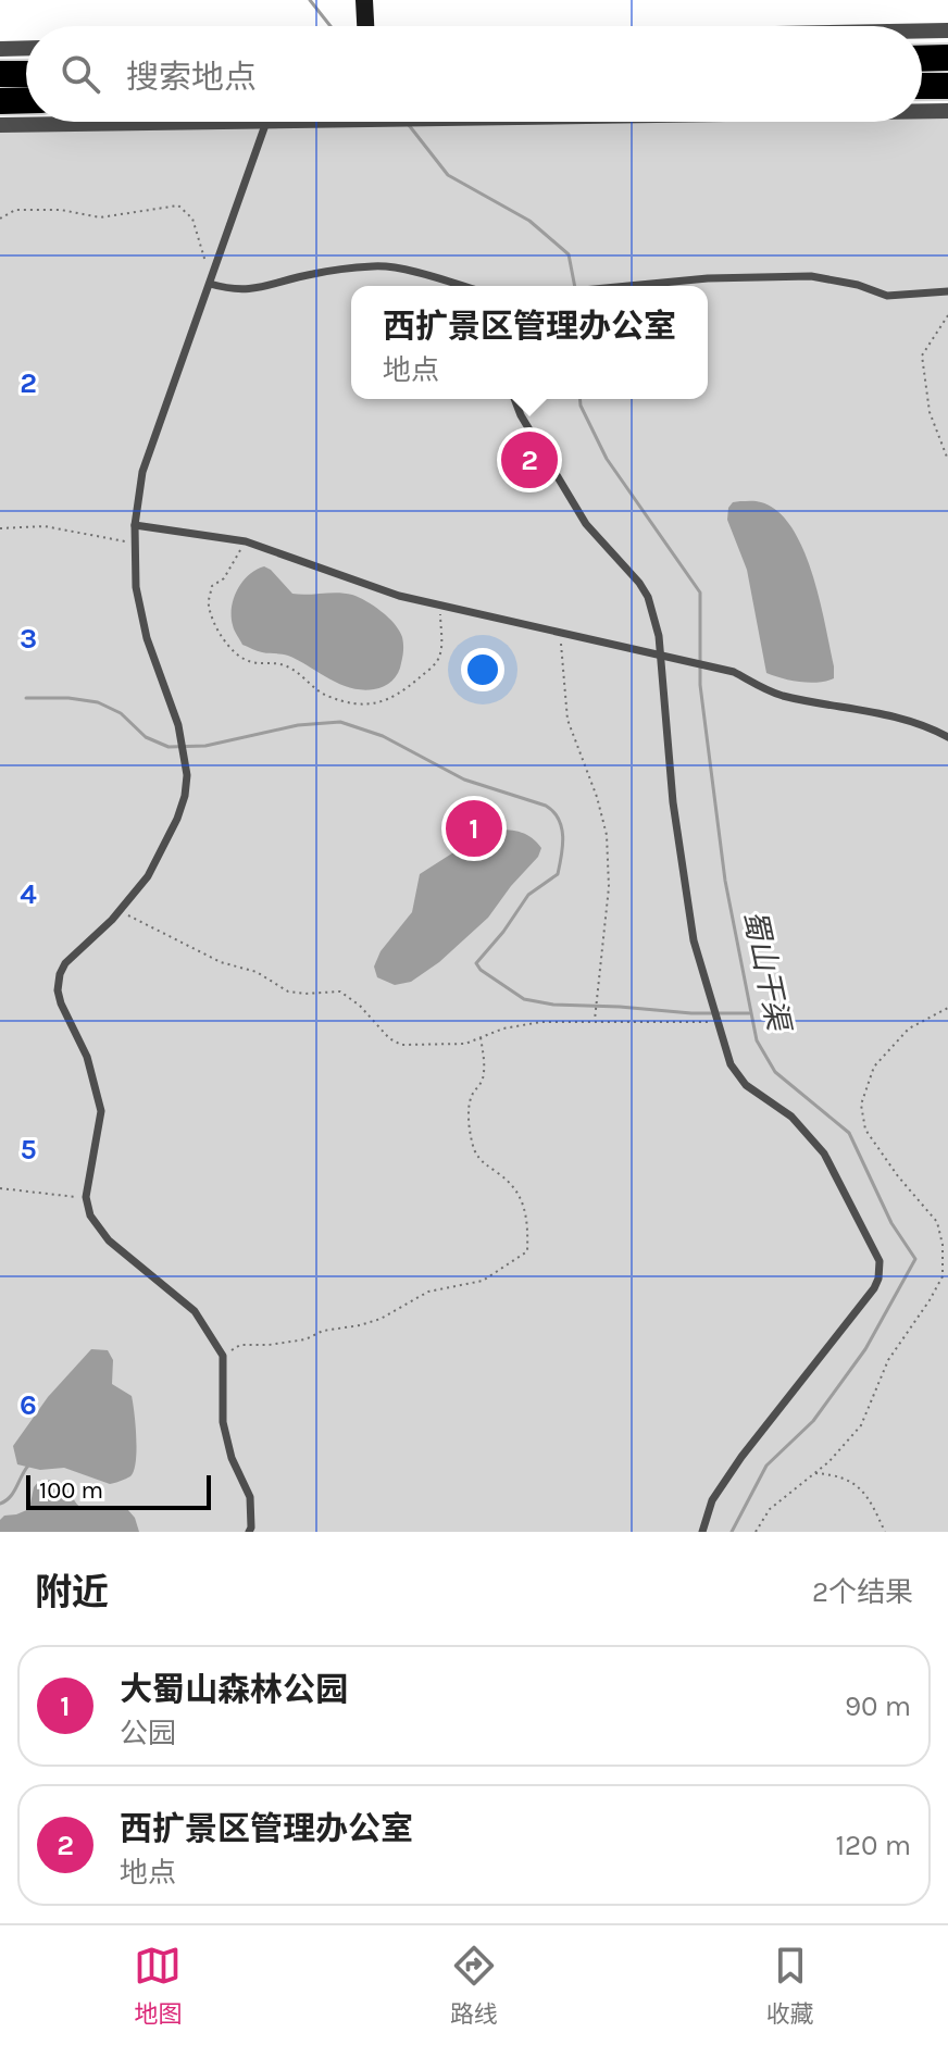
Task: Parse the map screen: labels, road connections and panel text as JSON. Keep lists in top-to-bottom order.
{
  "water": ["蜀山干渠"],
  "scale_bar": "100 m",
  "page": {
    "search": "搜索地点",
    "popup": ["西扩景区管理办公室", "地点"],
    "pins": ["2", "1"],
    "scale": "100 m",
    "heading": ["附近", "2个结果"],
    "list": [
      {
        "mark": "1",
        "name": "大蜀山森林公园",
        "note": "公园",
        "value": "90 m"
      },
      {
        "mark": "2",
        "name": "西扩景区管理办公室",
        "note": "地点",
        "value": "120 m"
      }
    ],
    "nav": ["地图", "路线", "收藏"]
  },
  "grid": {
    "rows": [
      "2",
      "3",
      "4",
      "5",
      "6"
    ]
  }
}
